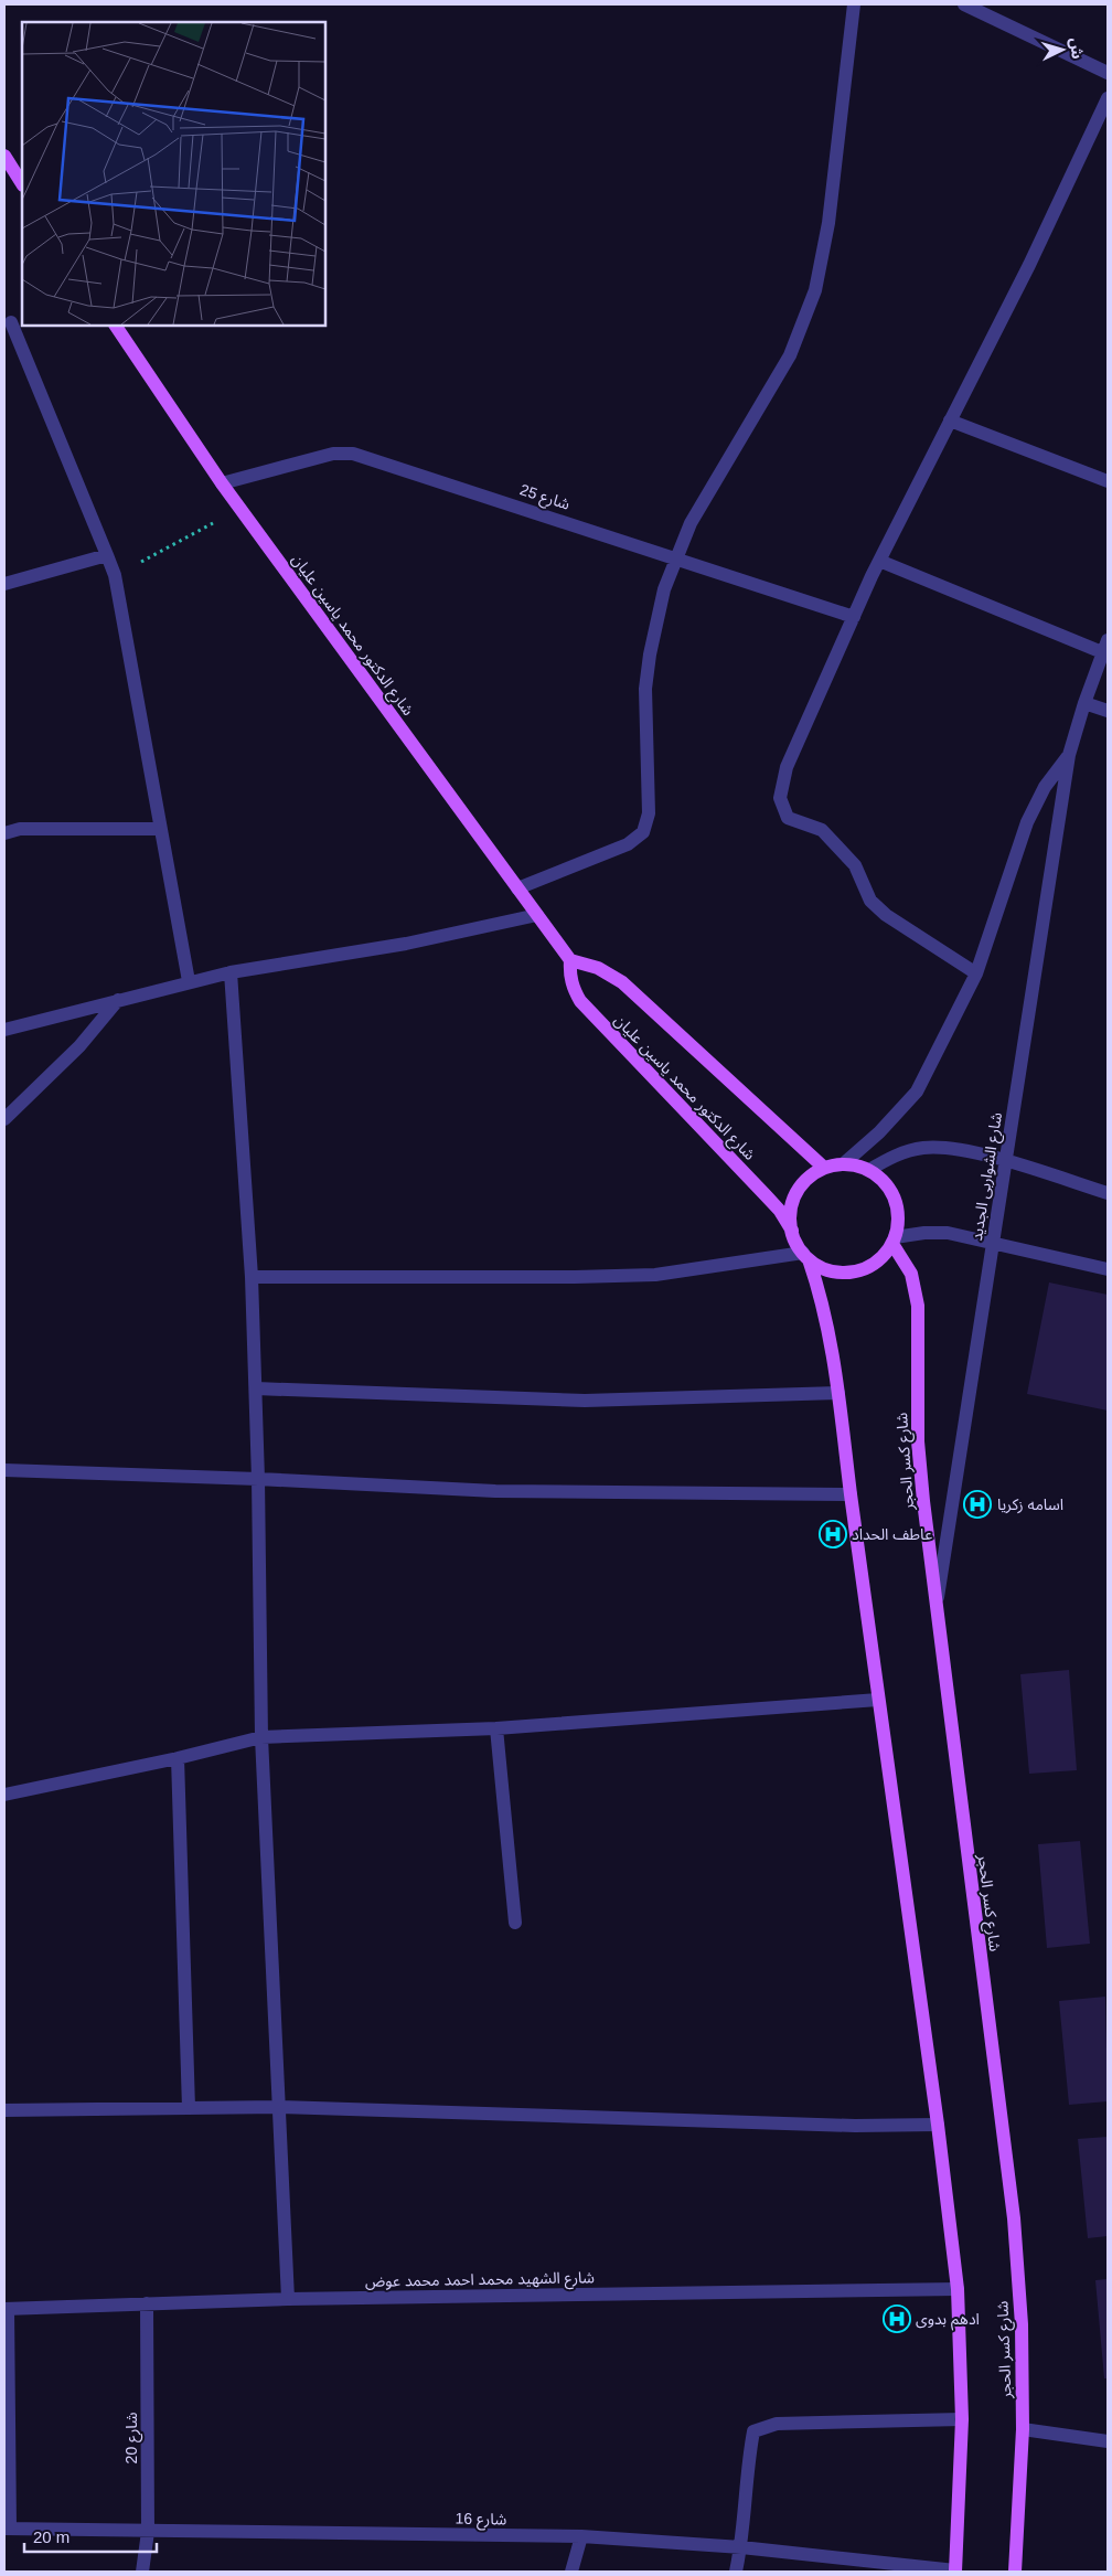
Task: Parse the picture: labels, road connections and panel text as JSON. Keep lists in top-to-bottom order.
{
  "streets": {
    "main road": ["شارع الدكتور محمد ياسين عليان", "شارع كسر الحجر"],
    "street": [
      "شارع 25",
      "شارع الشواربى الجديد",
      "شارع الشهيد محمد احمد محمد عوض",
      "شارع 20",
      "شارع 16"
    ]
  },
  "crossings": [
    ["شارع 25", "شارع الدكتور محمد ياسين عليان"],
    ["شارع الدكتور محمد ياسين عليان", "شارع الشواربى الجديد"],
    ["شارع الدكتور محمد ياسين عليان", "شارع كسر الحجر"],
    ["شارع الشواربى الجديد", "شارع كسر الحجر"],
    ["شارع الشهيد محمد احمد محمد عوض", "شارع 20"],
    ["شارع 20", "شارع 16"]
  ],
  "places": {
    "hospital": ["اسامه زكريا", "عاطف الحداد", "ادهم بدوى"]
  },
  "scale_bar": "20 m",
  "north": "right"
}
